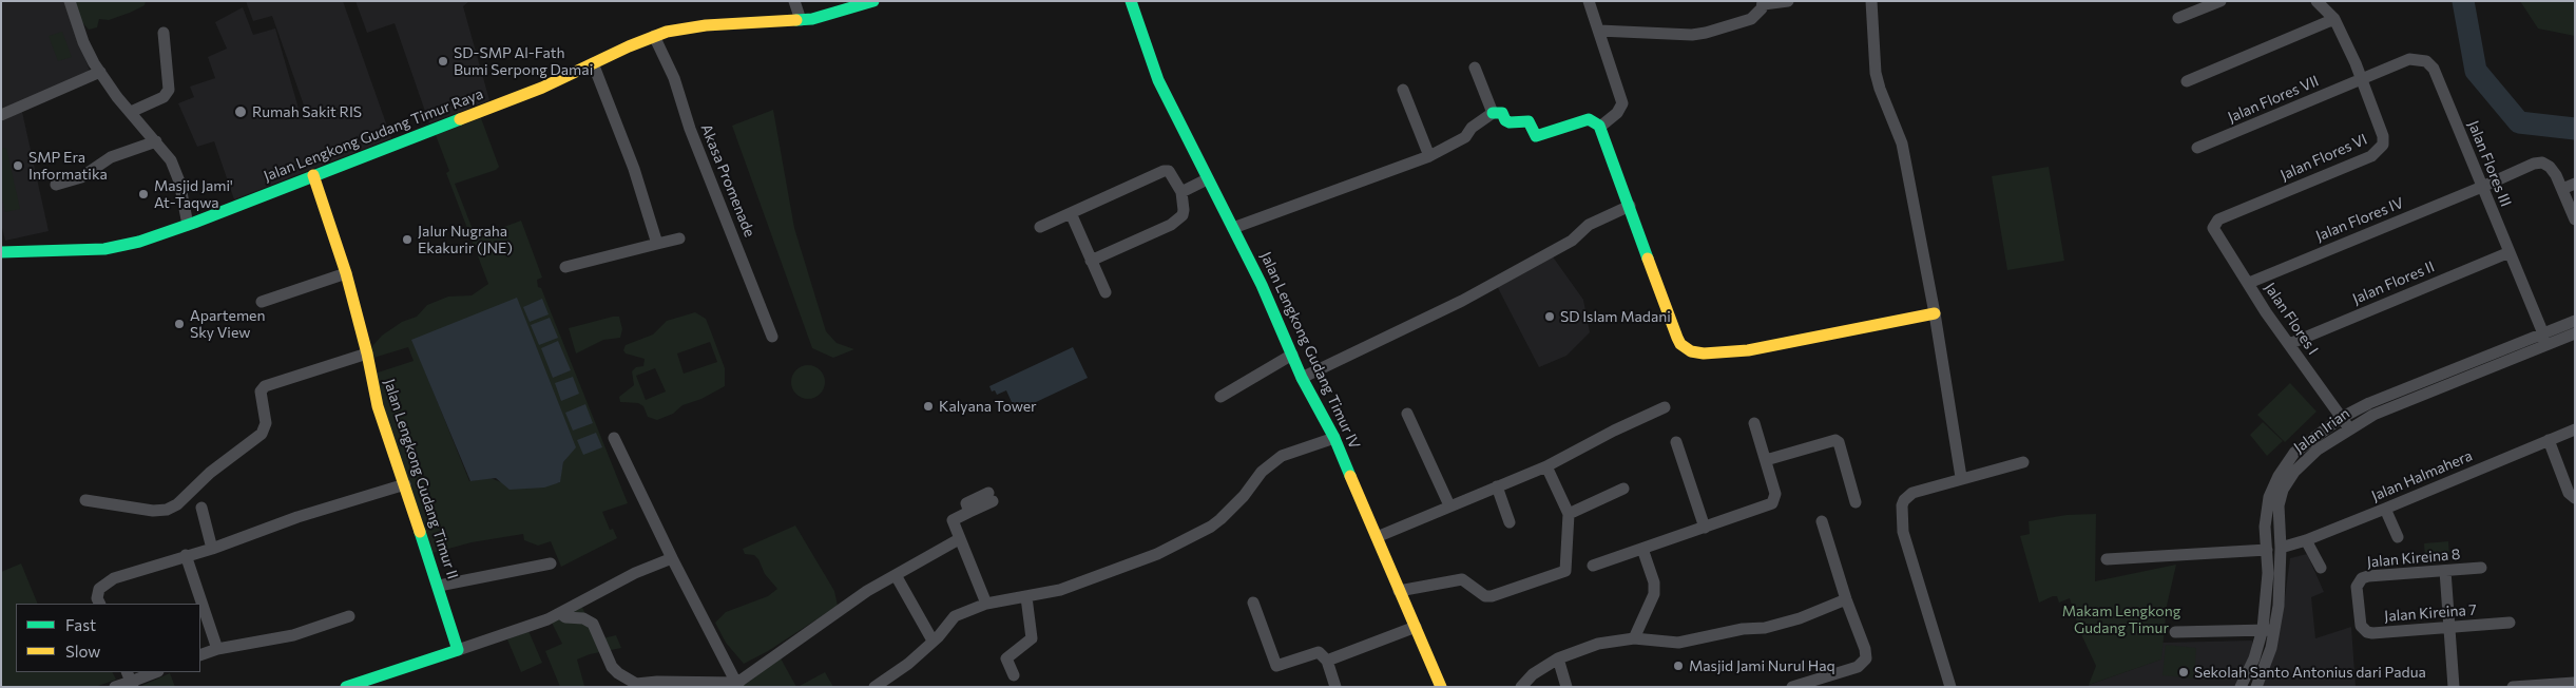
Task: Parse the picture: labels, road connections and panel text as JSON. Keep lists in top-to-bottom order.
{
  "streets": {
    "street": [
      "Jalan Flores VII",
      "Jalan Lengkong Gudang Timur Raya",
      "Jalan Flores VI",
      "Jalan Flores III",
      "Akasa Promenade",
      "Jalan Flores IV",
      "Jalan Flores II",
      "Jalan Flores I",
      "Jalan Lengkong Gudang Timur IV",
      "Jalan Irian",
      "Jalan Halmahera",
      "Jalan Lengkong Gudang Timur II",
      "Jalan Kireina 8",
      "Jalan Kireina 7"
    ]
  },
  "crossings": [
    ["Jalan Flores VII", "Jalan Flores VI"],
    ["Jalan Flores VII", "Jalan Flores III"],
    ["Jalan Lengkong Gudang Timur Raya", "Akasa Promenade"],
    ["Jalan Lengkong Gudang Timur Raya", "Jalan Lengkong Gudang Timur II"],
    ["Jalan Flores VI", "Jalan Flores III"],
    ["Jalan Flores VI", "Jalan Flores I"],
    ["Jalan Flores III", "Jalan Flores IV"],
    ["Jalan Flores III", "Jalan Flores II"],
    ["Jalan Flores III", "Jalan Irian"],
    ["Jalan Flores IV", "Jalan Flores I"],
    ["Jalan Flores II", "Jalan Flores I"],
    ["Jalan Flores I", "Jalan Irian"],
    ["Jalan Irian", "Jalan Halmahera"],
    ["Jalan Kireina 8", "Jalan Kireina 7"]
  ],
  "parks": ["Makam Lengkong Gudang Timur"],
  "places": [
    "SD-SMP Al-Fath Bumi Serpong Damai",
    "Rumah Sakit RIS",
    "SMP Era Informatika",
    "Masjid Jami' At-Taqwa",
    "Jalur Nugraha Ekakurir (JNE)",
    "SD Islam Madani",
    "Apartemen Sky View",
    "Kalyana Tower",
    "Masjid Jami Nurul Haq",
    "Sekolah Santo Antonius dari Padua"
  ],
  "legend": ["Fast", "Slow"]
}
